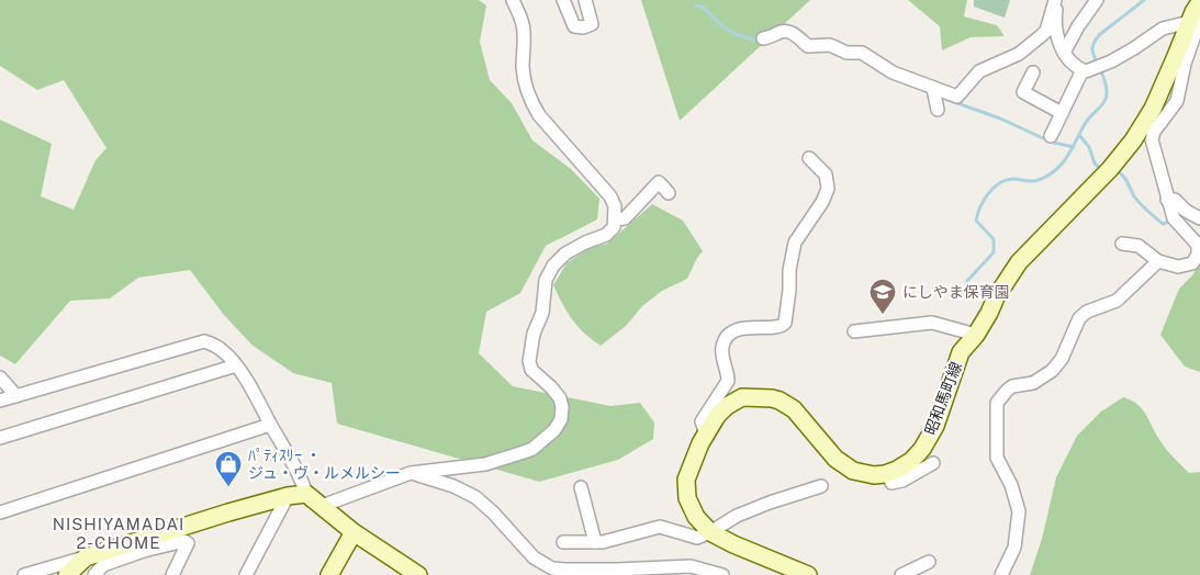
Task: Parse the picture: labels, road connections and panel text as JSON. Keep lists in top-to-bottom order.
{
  "streets": {
    "main road": ["昭和馬町線"]
  },
  "districts": ["NISHIYAMADAI 2-CHOME"],
  "places": {
    "school or university": ["にしやま保育園"],
    "shop": ["ﾊﾟﾃｨｽﾘｰ ・ ジュ・ヴ・ルメルシー"]
  }
}
